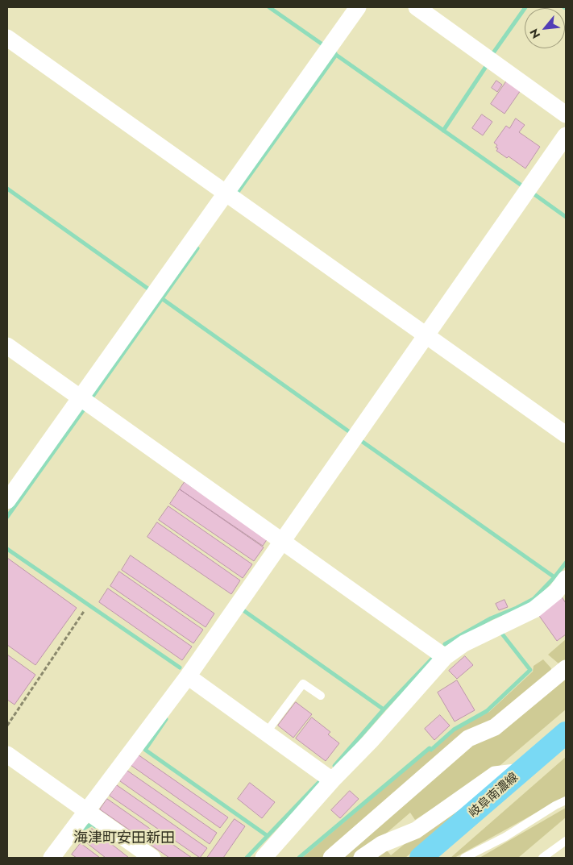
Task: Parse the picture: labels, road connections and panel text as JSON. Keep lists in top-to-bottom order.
{
  "streets": {
    "main road": ["岐阜南濃線"]
  },
  "districts": ["海津町安田新田"],
  "north": "bottom left"
}
